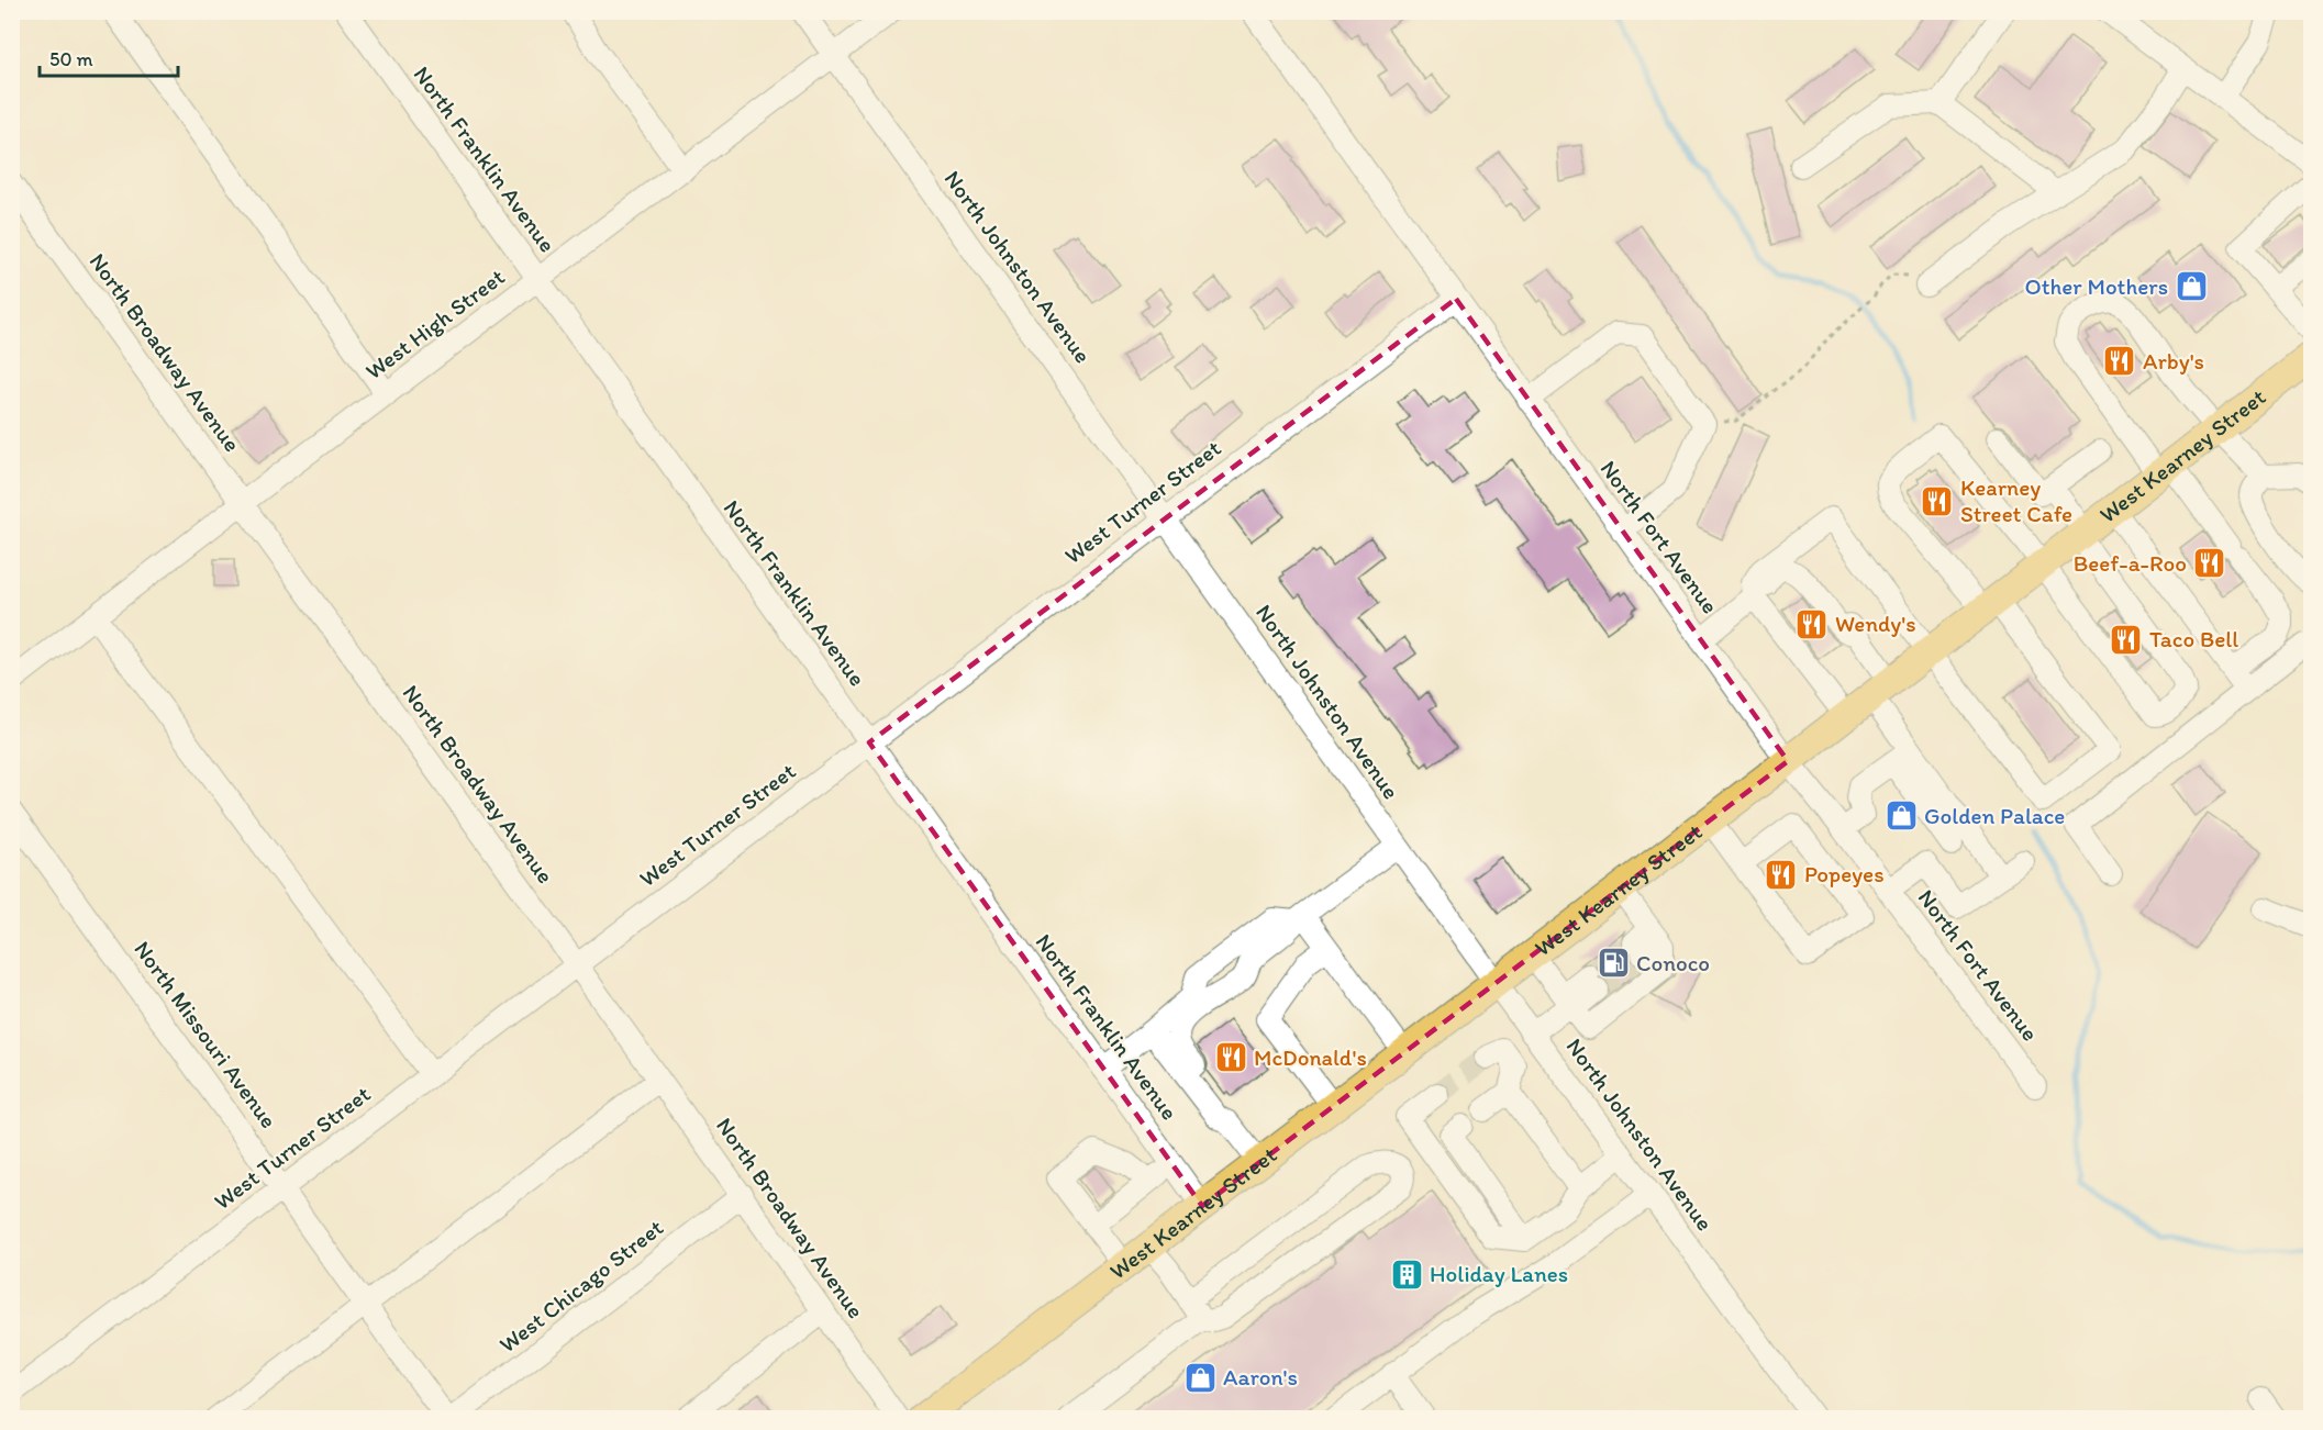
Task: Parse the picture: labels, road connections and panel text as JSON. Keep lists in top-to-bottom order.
{
  "streets": {
    "main road": ["West Kearney Street"],
    "street": [
      "North Franklin Avenue",
      "North Johnston Avenue",
      "West High Street",
      "North Broadway Avenue",
      "West Turner Street",
      "North Fort Avenue",
      "North Missouri Avenue",
      "West Chicago Street"
    ]
  },
  "crossings": [
    ["North Franklin Avenue", "West High Street"],
    ["North Franklin Avenue", "West Kearney Street"],
    ["North Franklin Avenue", "West Turner Street"],
    ["North Johnston Avenue", "West High Street"],
    ["North Johnston Avenue", "West Kearney Street"],
    ["North Johnston Avenue", "West Turner Street"],
    ["West High Street", "North Broadway Avenue"],
    ["North Broadway Avenue", "West Turner Street"],
    ["North Broadway Avenue", "West Chicago Street"],
    ["West Kearney Street", "North Fort Avenue"],
    ["West Turner Street", "North Fort Avenue"],
    ["West Turner Street", "North Missouri Avenue"],
    ["North Missouri Avenue", "West Chicago Street"]
  ],
  "places": {
    "shop": ["Other Mothers", "Golden Palace", "Aaron's"],
    "restaurant": [
      "Arby's",
      "Kearney Street Cafe",
      "Beef-a-Roo",
      "Wendy's",
      "Taco Bell",
      "Popeyes",
      "McDonald's"
    ],
    "fuel station": ["Conoco"],
    "building": ["Holiday Lanes"]
  },
  "scale_bar": "50 m"
}
